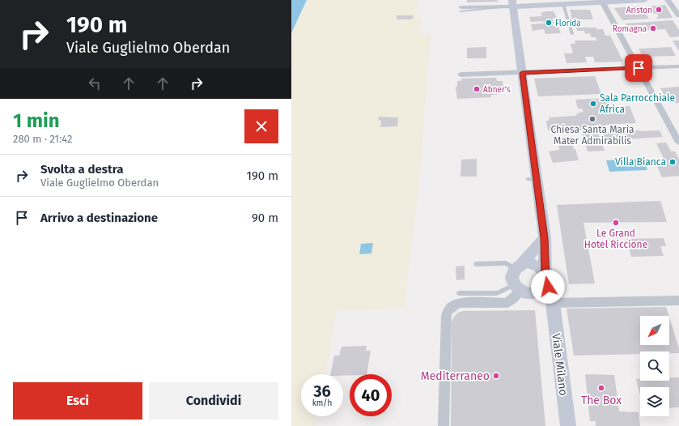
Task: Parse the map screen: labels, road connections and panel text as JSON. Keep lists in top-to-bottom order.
{
  "streets": {
    "street": ["Viale Milano"]
  },
  "places": [
    "Ariston",
    "Florida",
    "Romagna",
    "Abner's",
    "Sala Parrocchiale Africa",
    "Chiesa Santa Maria Mater Admirabilis",
    "Villa Bianca",
    "Le Grand Hotel Riccione",
    "Mediterraneo",
    "The Box"
  ],
  "north": "bottom left",
  "page": {
    "turn": ["190 m", "Viale Guglielmo Oberdan"],
    "heading": ["1 min", "280 m · 21:42"],
    "list": [
      {
        "name": "Svolta a destra",
        "note": "Viale Guglielmo Oberdan",
        "value": "190 m"
      },
      {
        "name": "Arrivo a destinazione",
        "value": "90 m"
      }
    ],
    "speed": "36 km/h",
    "limit": "40",
    "buttons": ["Esci", "Condividi"]
  }
}
